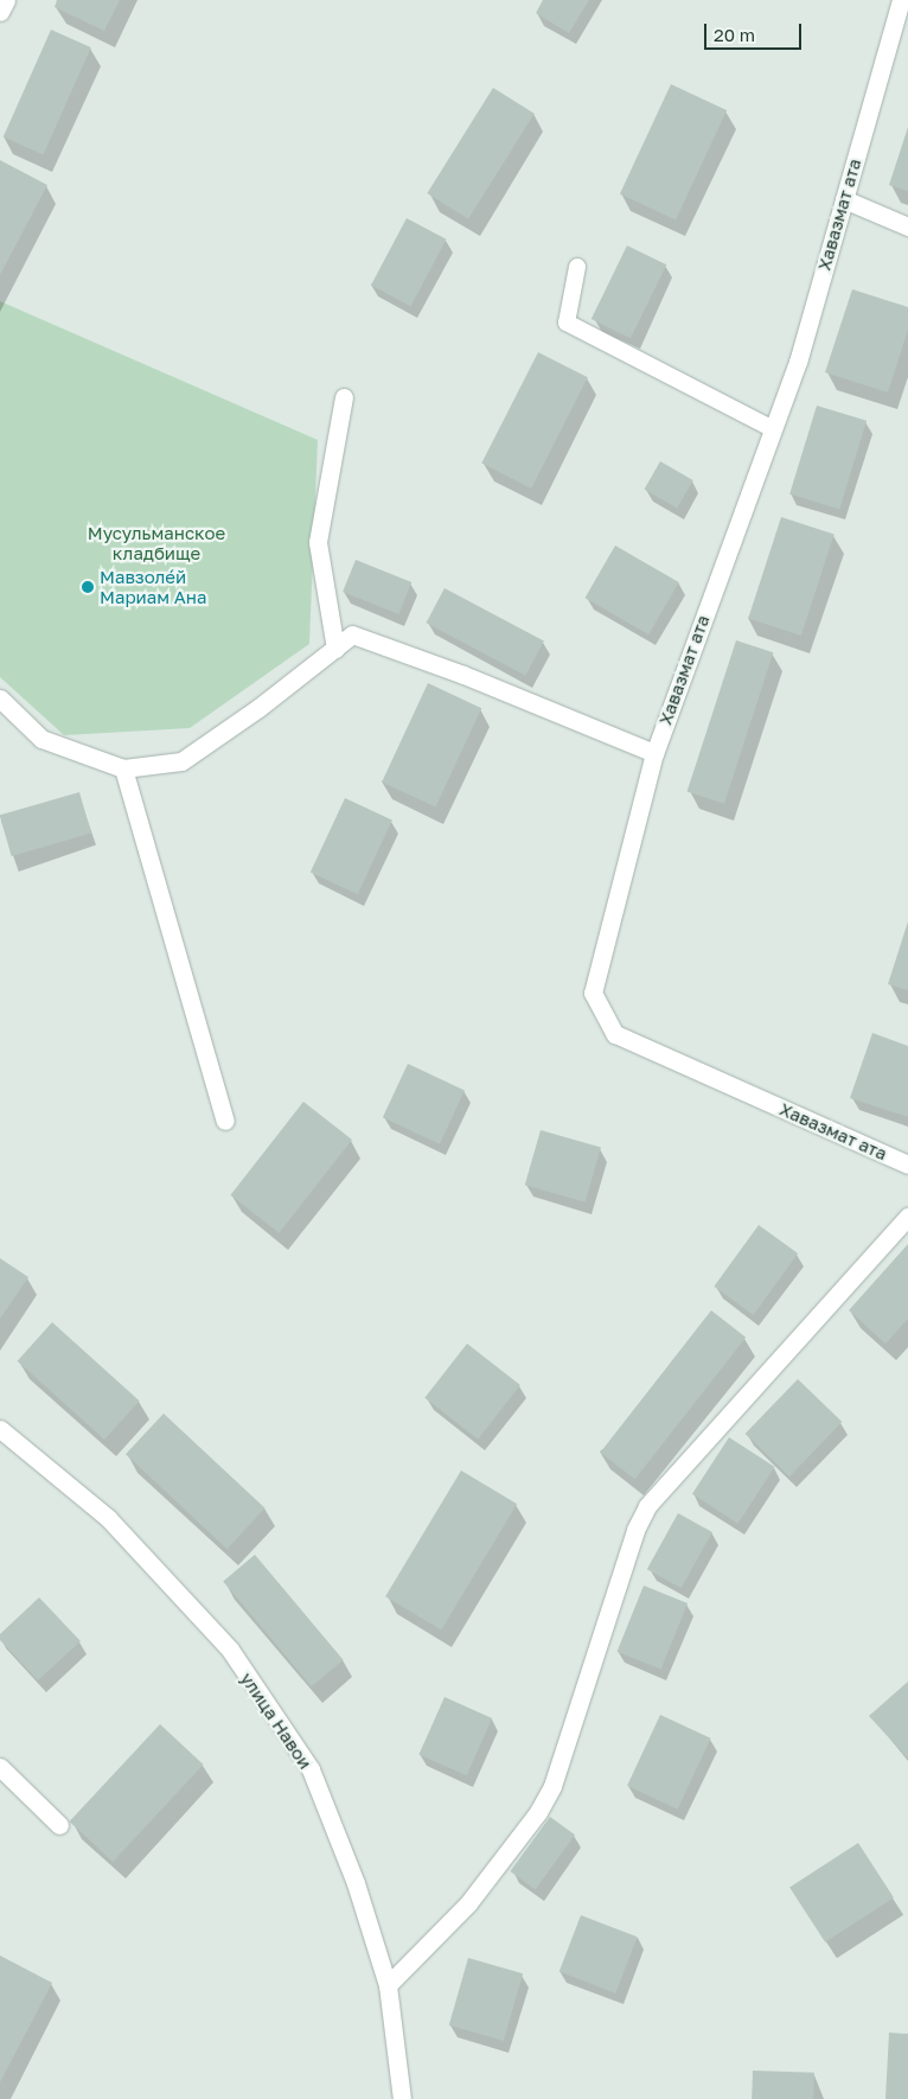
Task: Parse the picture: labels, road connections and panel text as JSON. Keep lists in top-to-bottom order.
{
  "streets": {
    "street": ["Хавазмат ата", "улица Навои"]
  },
  "parks": ["Мусульманское кладбище"],
  "places": ["Мавзоле́й Мариам Ана"],
  "scale_bar": "20 m"
}
